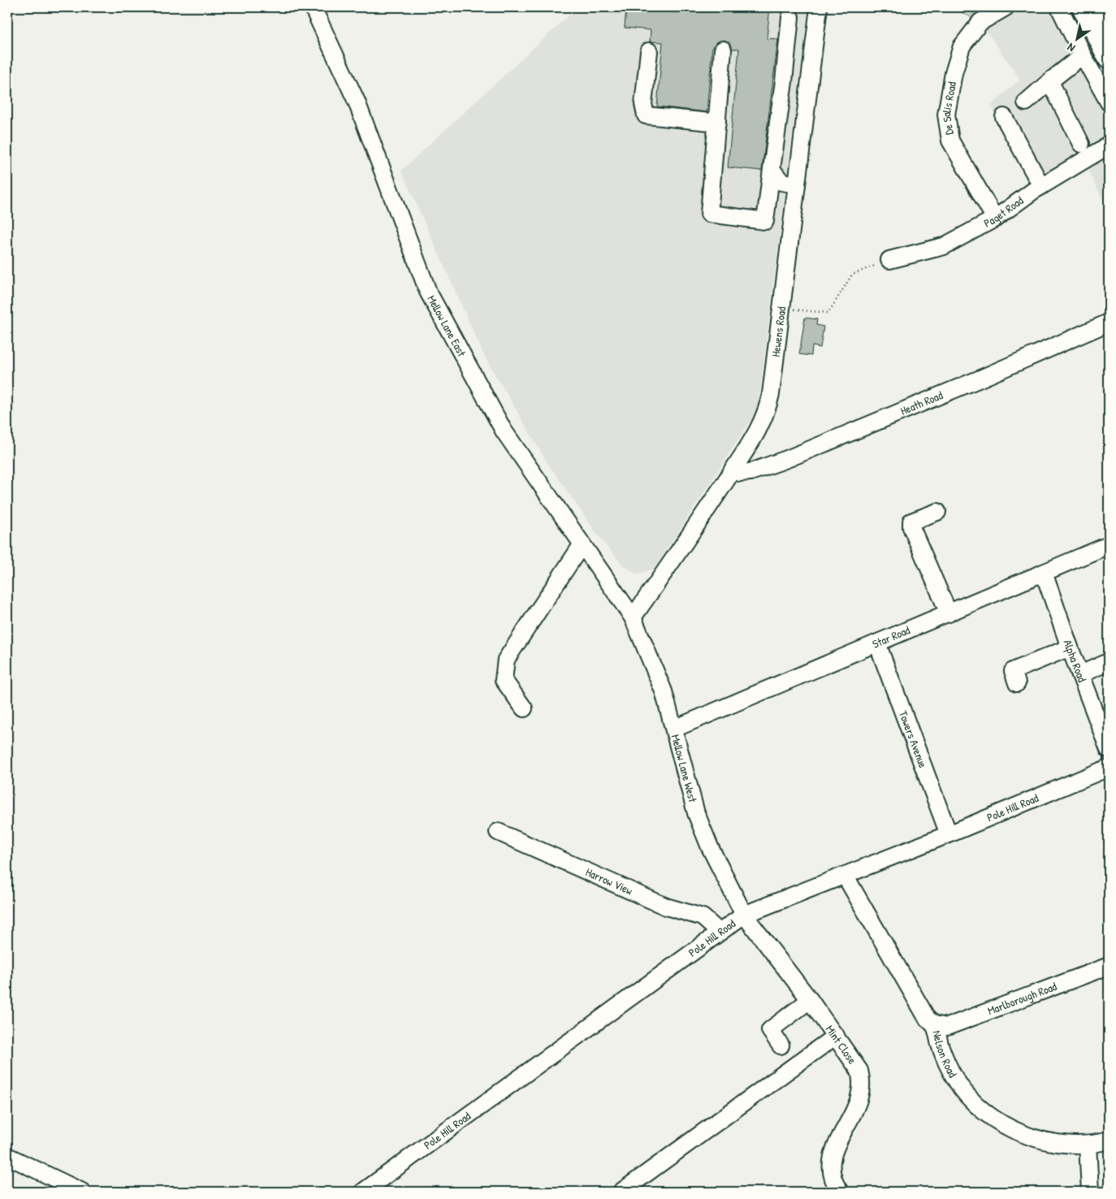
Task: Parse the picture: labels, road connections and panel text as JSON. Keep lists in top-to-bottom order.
{
  "streets": {
    "street": [
      "De Salis Road",
      "Paget Road",
      "Mellow Lane East",
      "Hewens Road",
      "Heath Road",
      "Star Road",
      "Alpha Road",
      "Towers Avenue",
      "Mellow Lane West",
      "Pole Hill Road",
      "Harrow View",
      "Marlborough Road",
      "Mint Close",
      "Nelson Road"
    ]
  },
  "crossings": [
    ["De Salis Road", "Paget Road"],
    ["Mellow Lane East", "Hewens Road"],
    ["Mellow Lane East", "Mellow Lane West"],
    ["Hewens Road", "Heath Road"],
    ["Hewens Road", "Mellow Lane West"],
    ["Star Road", "Alpha Road"],
    ["Star Road", "Towers Avenue"],
    ["Star Road", "Mellow Lane West"],
    ["Towers Avenue", "Pole Hill Road"],
    ["Mellow Lane West", "Pole Hill Road"],
    ["Mellow Lane West", "Mint Close"],
    ["Pole Hill Road", "Harrow View"],
    ["Pole Hill Road", "Mint Close"],
    ["Pole Hill Road", "Nelson Road"],
    ["Marlborough Road", "Nelson Road"]
  ],
  "north": "bottom left"
}
